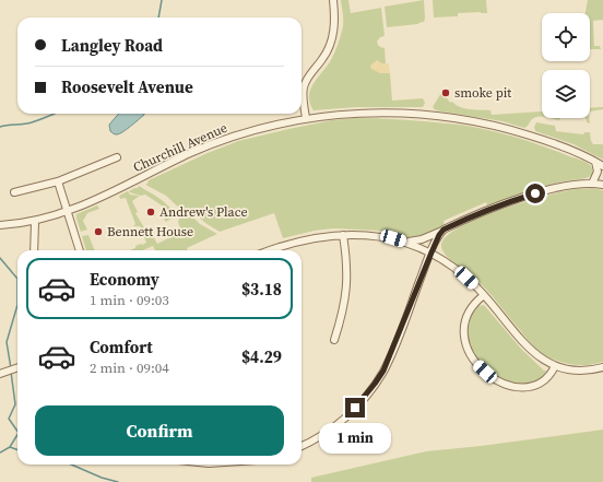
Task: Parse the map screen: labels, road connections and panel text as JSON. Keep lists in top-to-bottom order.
{
  "streets": {
    "street": ["Churchill Avenue"]
  },
  "places": ["smoke pit", "Andrew's Place", "Bennett House"],
  "page": {
    "banner": ["Langley Road", "Roosevelt Avenue"],
    "list": [
      {
        "name": "Economy",
        "note": "1 min · 09:03",
        "value": "$3.18"
      },
      {
        "name": "Comfort",
        "note": "2 min · 09:04",
        "value": "$4.29"
      }
    ],
    "buttons": "Confirm",
    "bubble": "1 min"
  }
}
